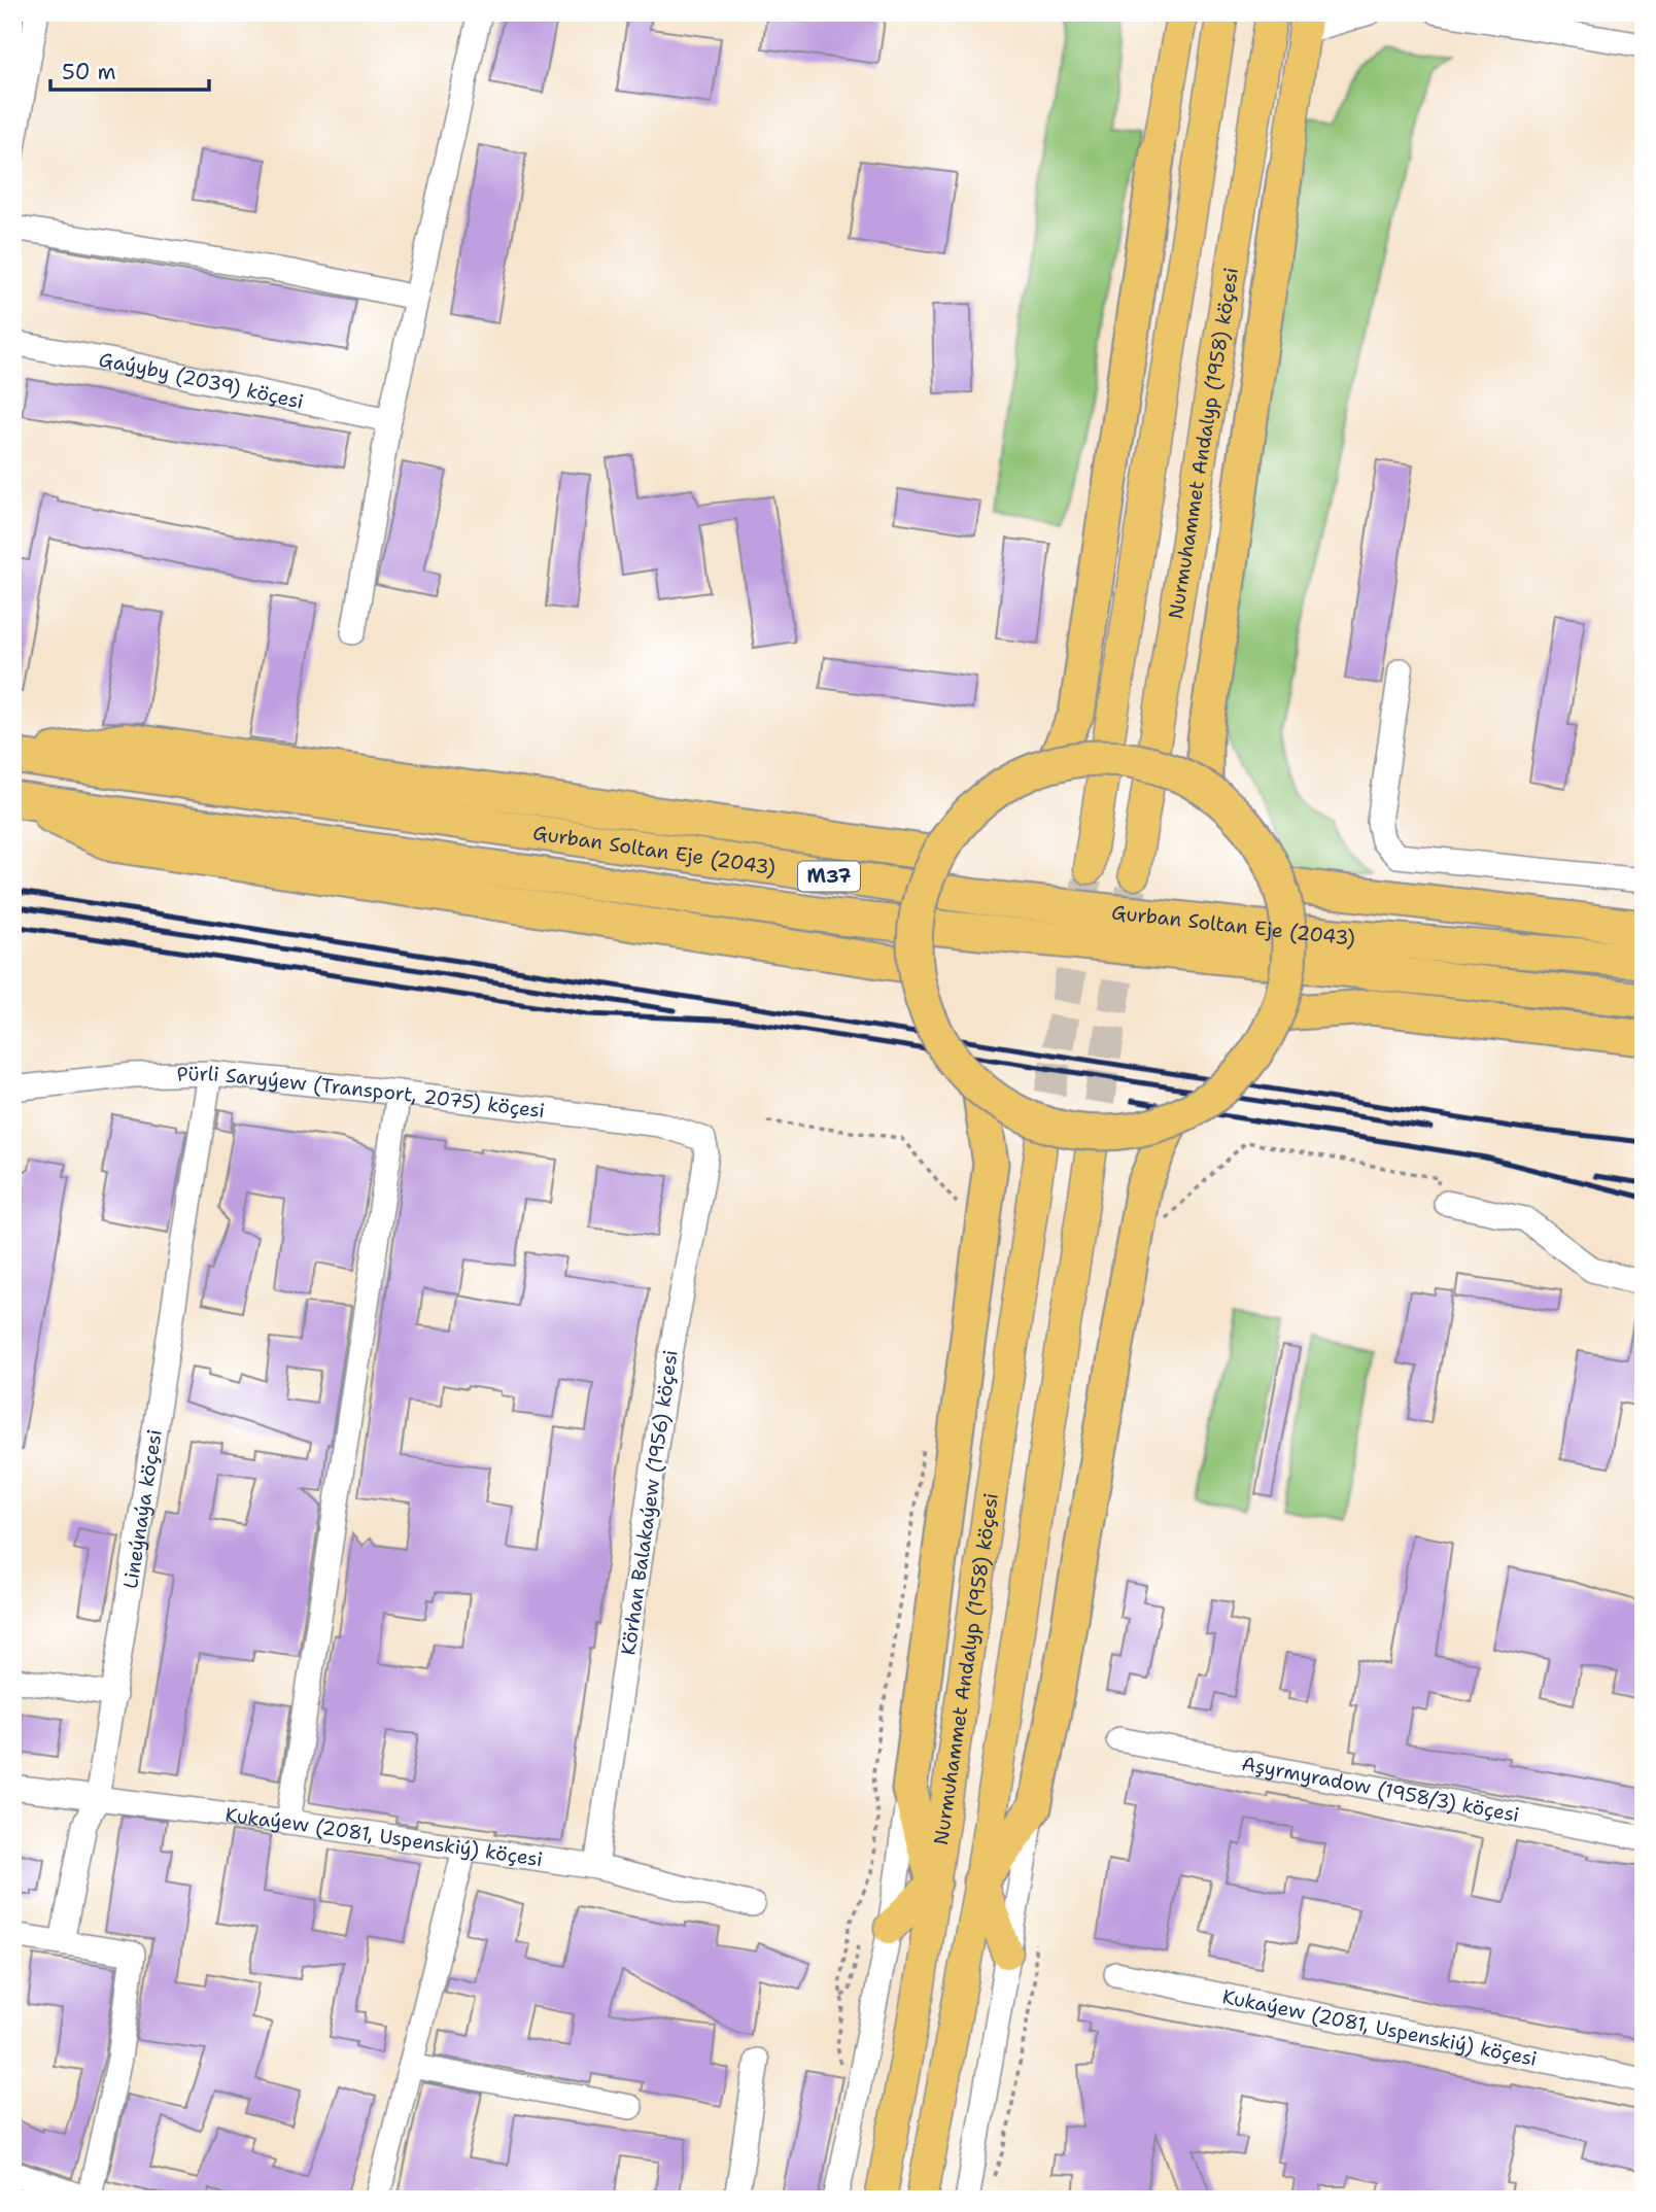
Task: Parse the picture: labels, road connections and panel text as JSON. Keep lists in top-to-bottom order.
{
  "streets": {
    "highway": ["Gurban Soltan Eje (2043)", "M37"],
    "main road": ["Nurmuhammet Andalyp (1958) köçesi"],
    "street": [
      "Gaýyby (2039) köçesi",
      "Pürli Saryýew (Transport, 2075) köçesi",
      "Körhan Balakaýew (1956) köçesi",
      "Lineýnaýa köçesi",
      "Aşyrmyradow (1958/3) köçesi",
      "Kukaýew (2081, Uspenskiý) köçesi"
    ]
  },
  "crossings": [
    ["Pürli Saryýew (Transport, 2075) köçesi", "Körhan Balakaýew (1956) köçesi"],
    ["Pürli Saryýew (Transport, 2075) köçesi", "Lineýnaýa köçesi"],
    ["Körhan Balakaýew (1956) köçesi", "Kukaýew (2081, Uspenskiý) köçesi"],
    ["Lineýnaýa köçesi", "Kukaýew (2081, Uspenskiý) köçesi"]
  ],
  "scale_bar": "50 m"
}
